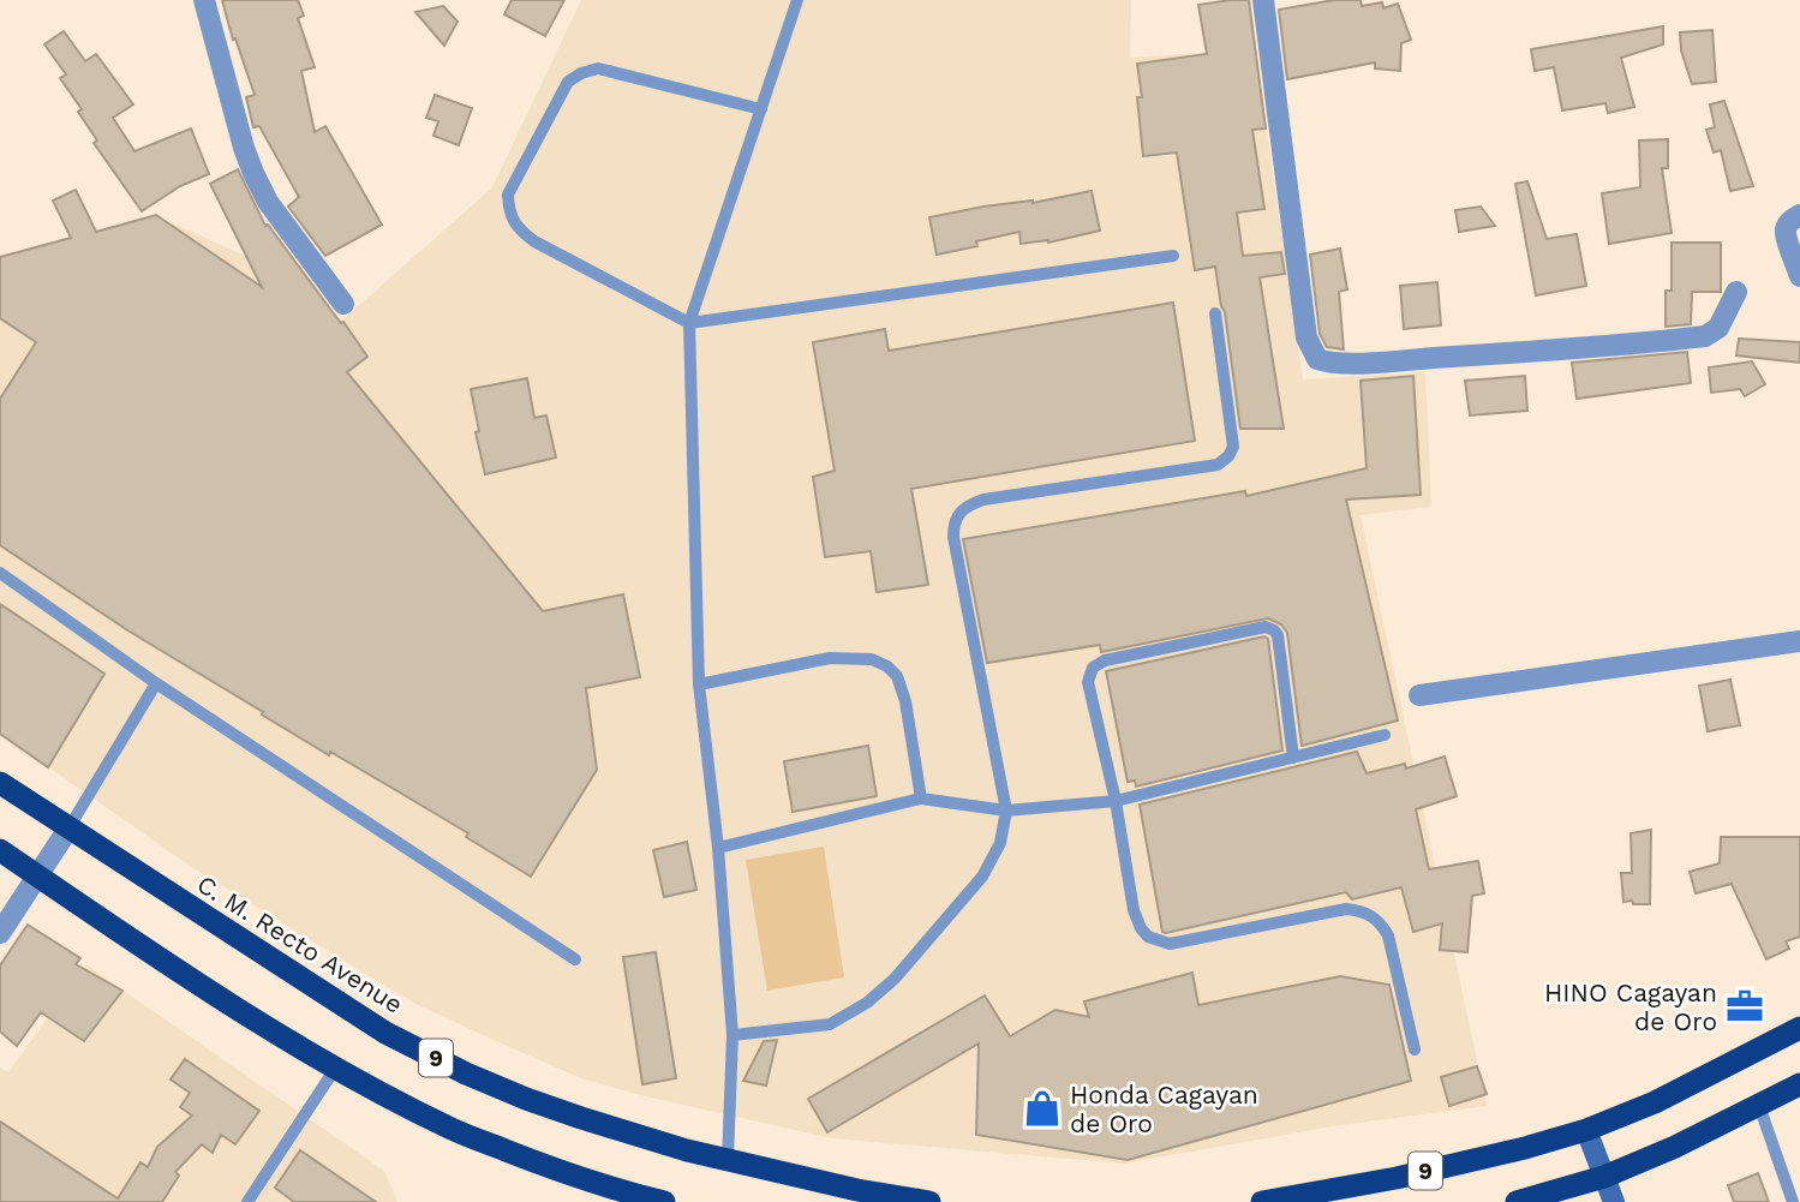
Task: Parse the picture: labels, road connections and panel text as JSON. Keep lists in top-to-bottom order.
{
  "streets": {
    "highway": ["C. M. Recto Avenue", "9"]
  },
  "places": {
    "office": ["HINO Cagayan de Oro"],
    "shop": ["Honda Cagayan de Oro"]
  }
}
